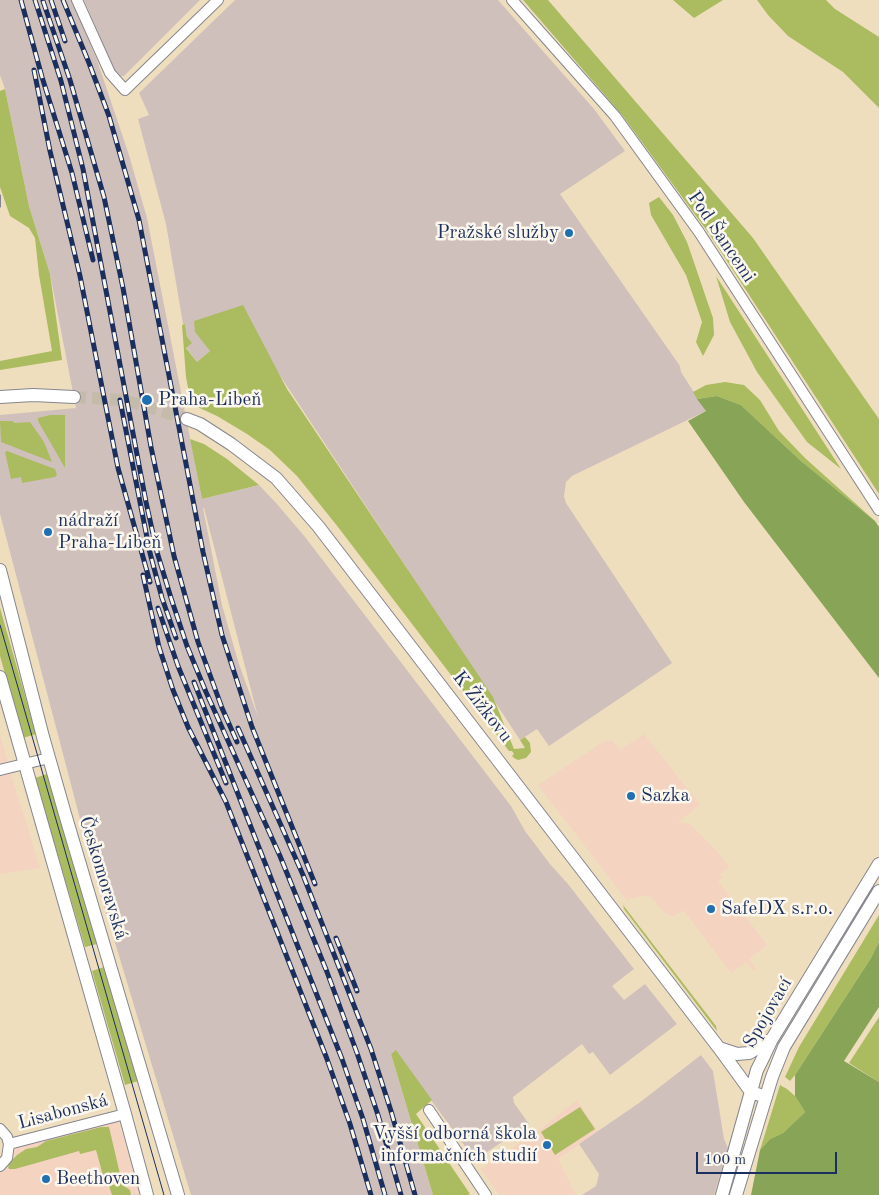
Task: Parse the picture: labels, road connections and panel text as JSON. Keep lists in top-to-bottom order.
{
  "streets": {
    "main road": ["K Žižkovu", "Českomoravská", "Spojovací"],
    "street": ["Pod Šancemi", "Lisabonská"]
  },
  "crossings": [
    ["K Žižkovu", "Spojovací"]
  ],
  "places": [
    "Pražské služby",
    "Praha-Libeň",
    "nádraží Praha-Libeň",
    "Sazka",
    "SafeDX s.r.o.",
    "Vyšší odborná škola informačních studií",
    "Beethoven"
  ],
  "scale_bar": "100 m"
}
